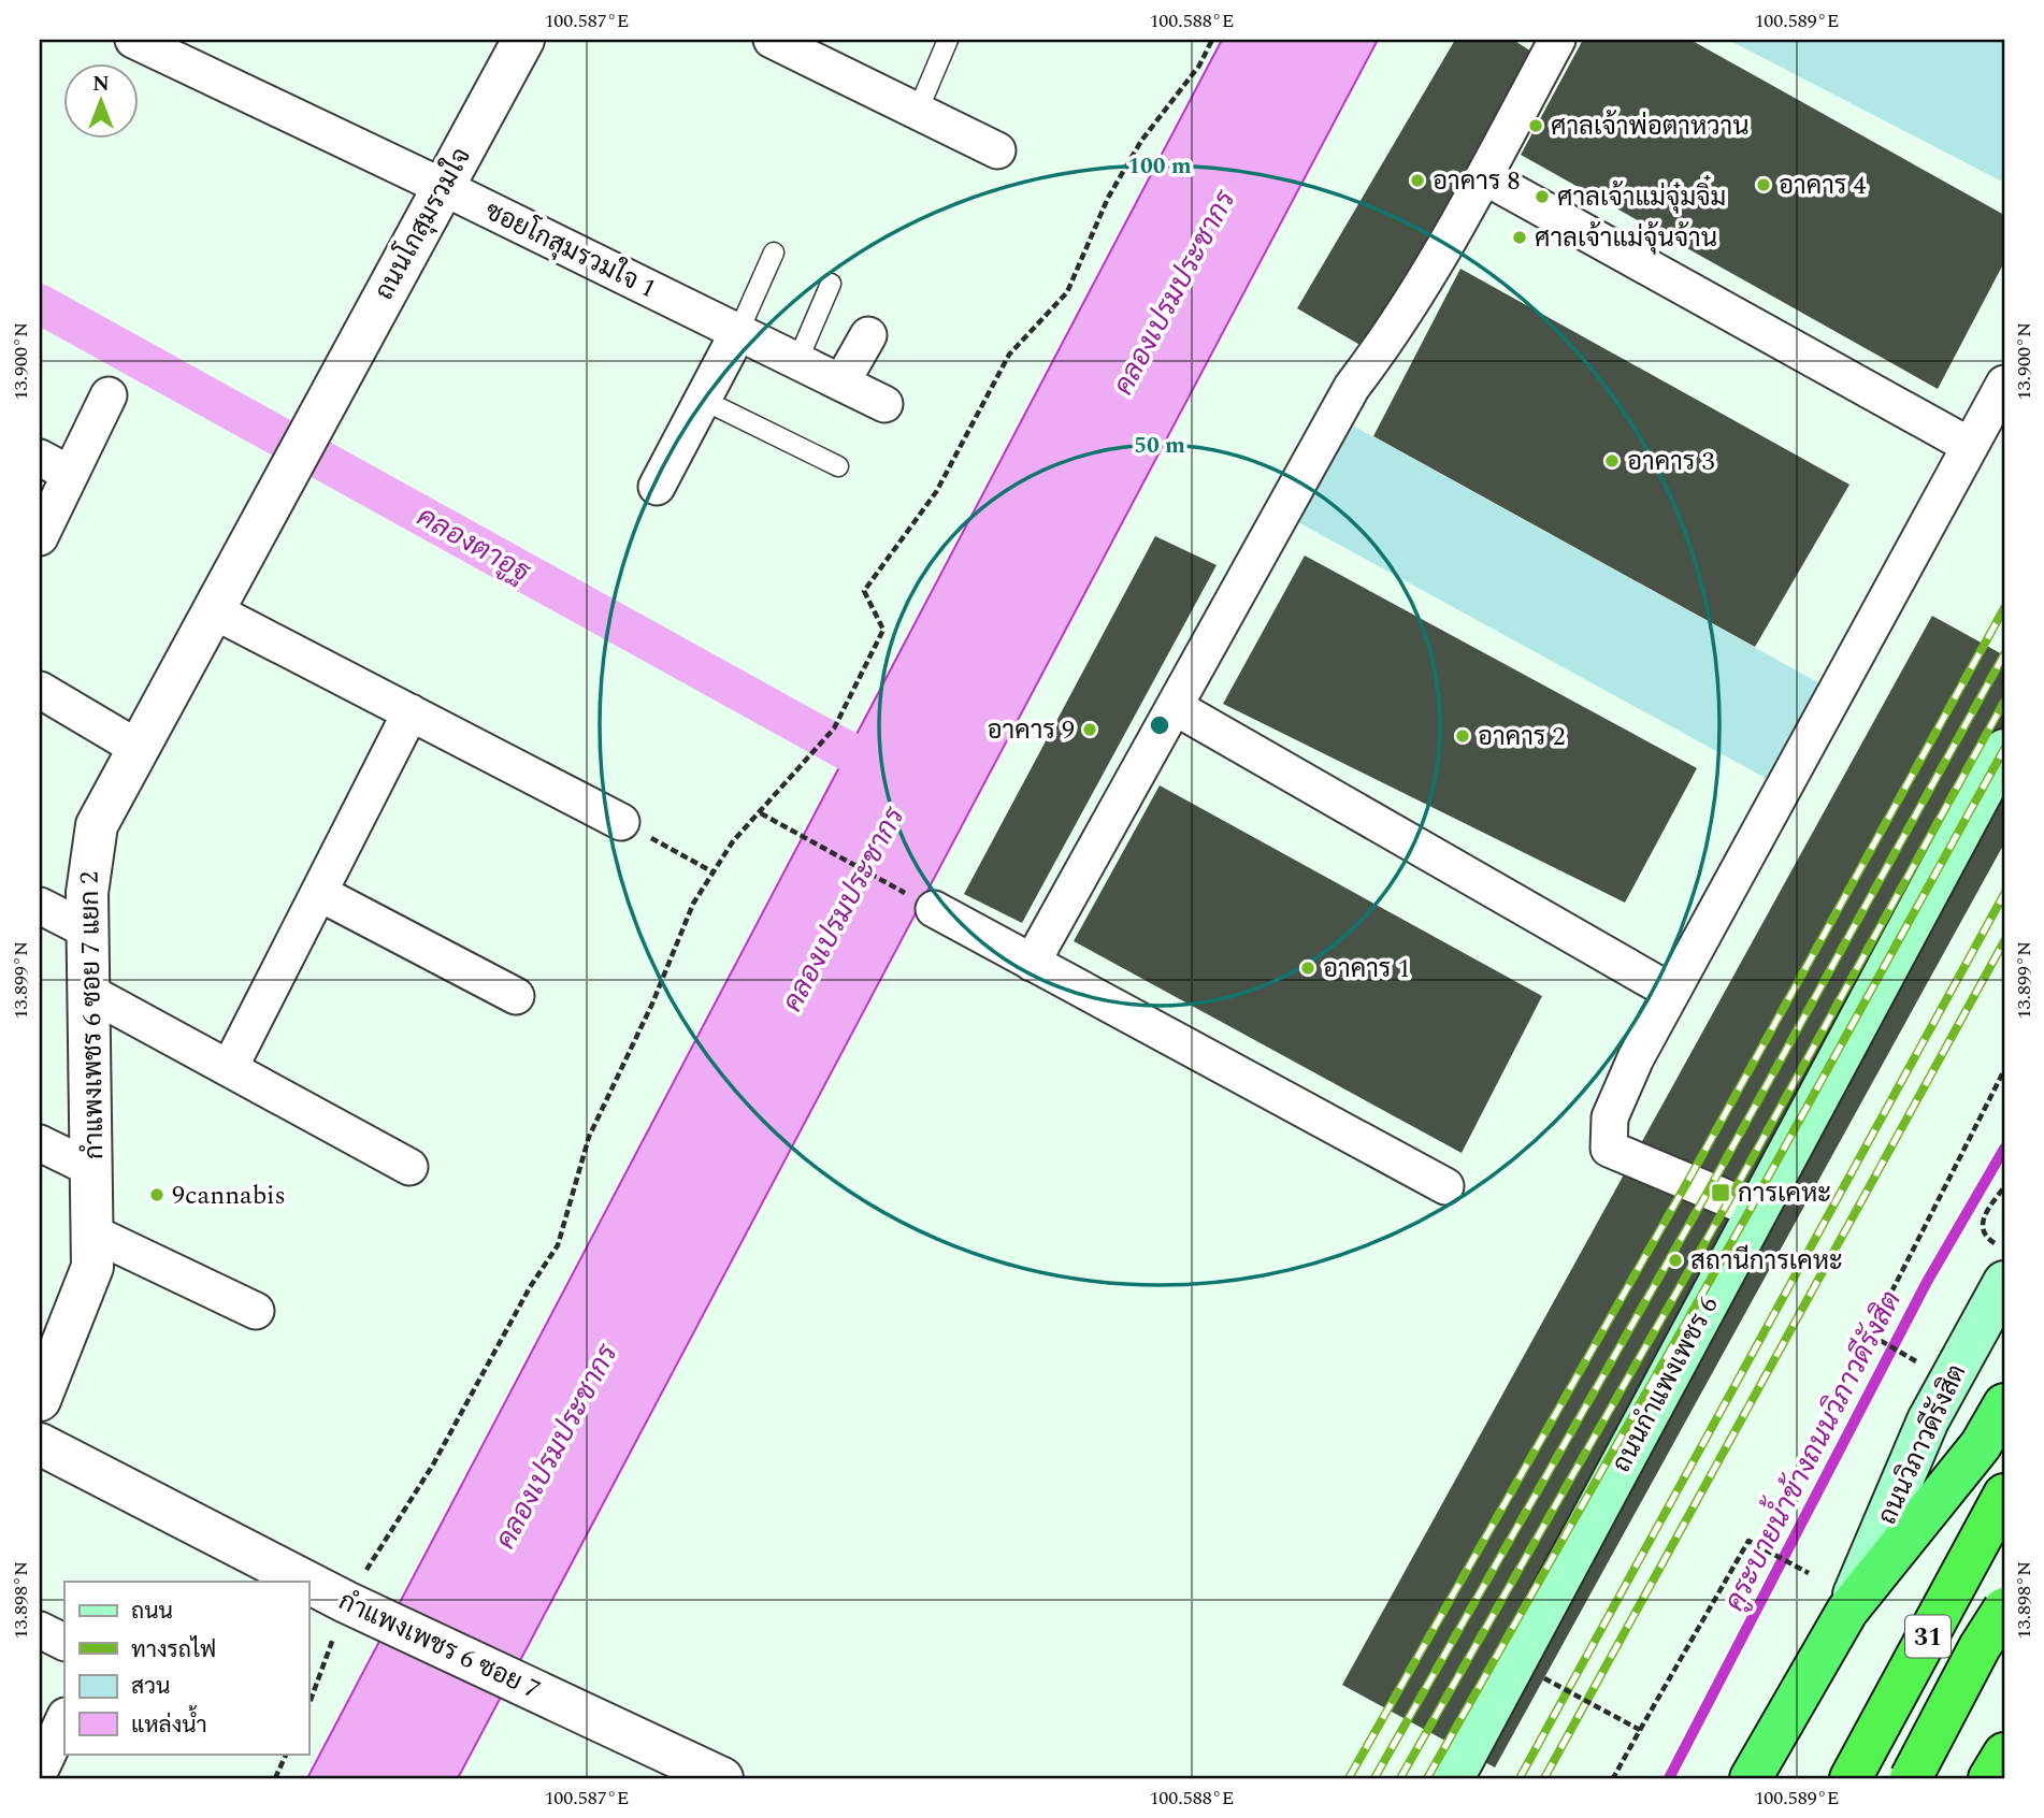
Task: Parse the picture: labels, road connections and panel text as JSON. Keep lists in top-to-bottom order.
{
  "streets": {
    "highway": ["ถนนวิภาวดีรังสิต", "31"],
    "main road": ["ถนนกำแพงเพชร 6"],
    "street": [
      "ถนนโกสุมรวมใจ",
      "ซอยโกสุมรวมใจ 1",
      "กำแพงเพชร 6 ซอย 7 แยก 2",
      "กำแพงเพชร 6 ซอย 7"
    ]
  },
  "crossings": [
    ["ถนนโกสุมรวมใจ", "ซอยโกสุมรวมใจ 1"],
    ["ถนนโกสุมรวมใจ", "กำแพงเพชร 6 ซอย 7 แยก 2"]
  ],
  "water": ["คลองเปรมประชากร", "คลองตาอูฐ", "คูระบายน้ำข้างถนนวิภาวดีรังสิต"],
  "places": {
    "other": [
      "ศาลเจ้าพ่อตาหวาน",
      "อาคาร 8",
      "อาคาร 4",
      "ศาลเจ้าแม่จุ๋มจิ๋ม",
      "ศาลเจ้าแม่จุ้นจ้าน",
      "อาคาร 3",
      "อาคาร 9",
      "อาคาร 2",
      "อาคาร 1",
      "9cannabis",
      "สถานีการเคหะ"
    ],
    "transit": ["การเคหะ"]
  },
  "legend": [
    "ถนน",
    "ทางรถไฟ",
    "สวน",
    "แหล่งน้ำ"
  ],
  "north": "top",
  "coordinates": [
    "100.587°E",
    "100.588°E",
    "100.589°E",
    "13.900°N",
    "13.899°N",
    "13.898°N"
  ],
  "rings": ["100 m", "50 m"]
}
